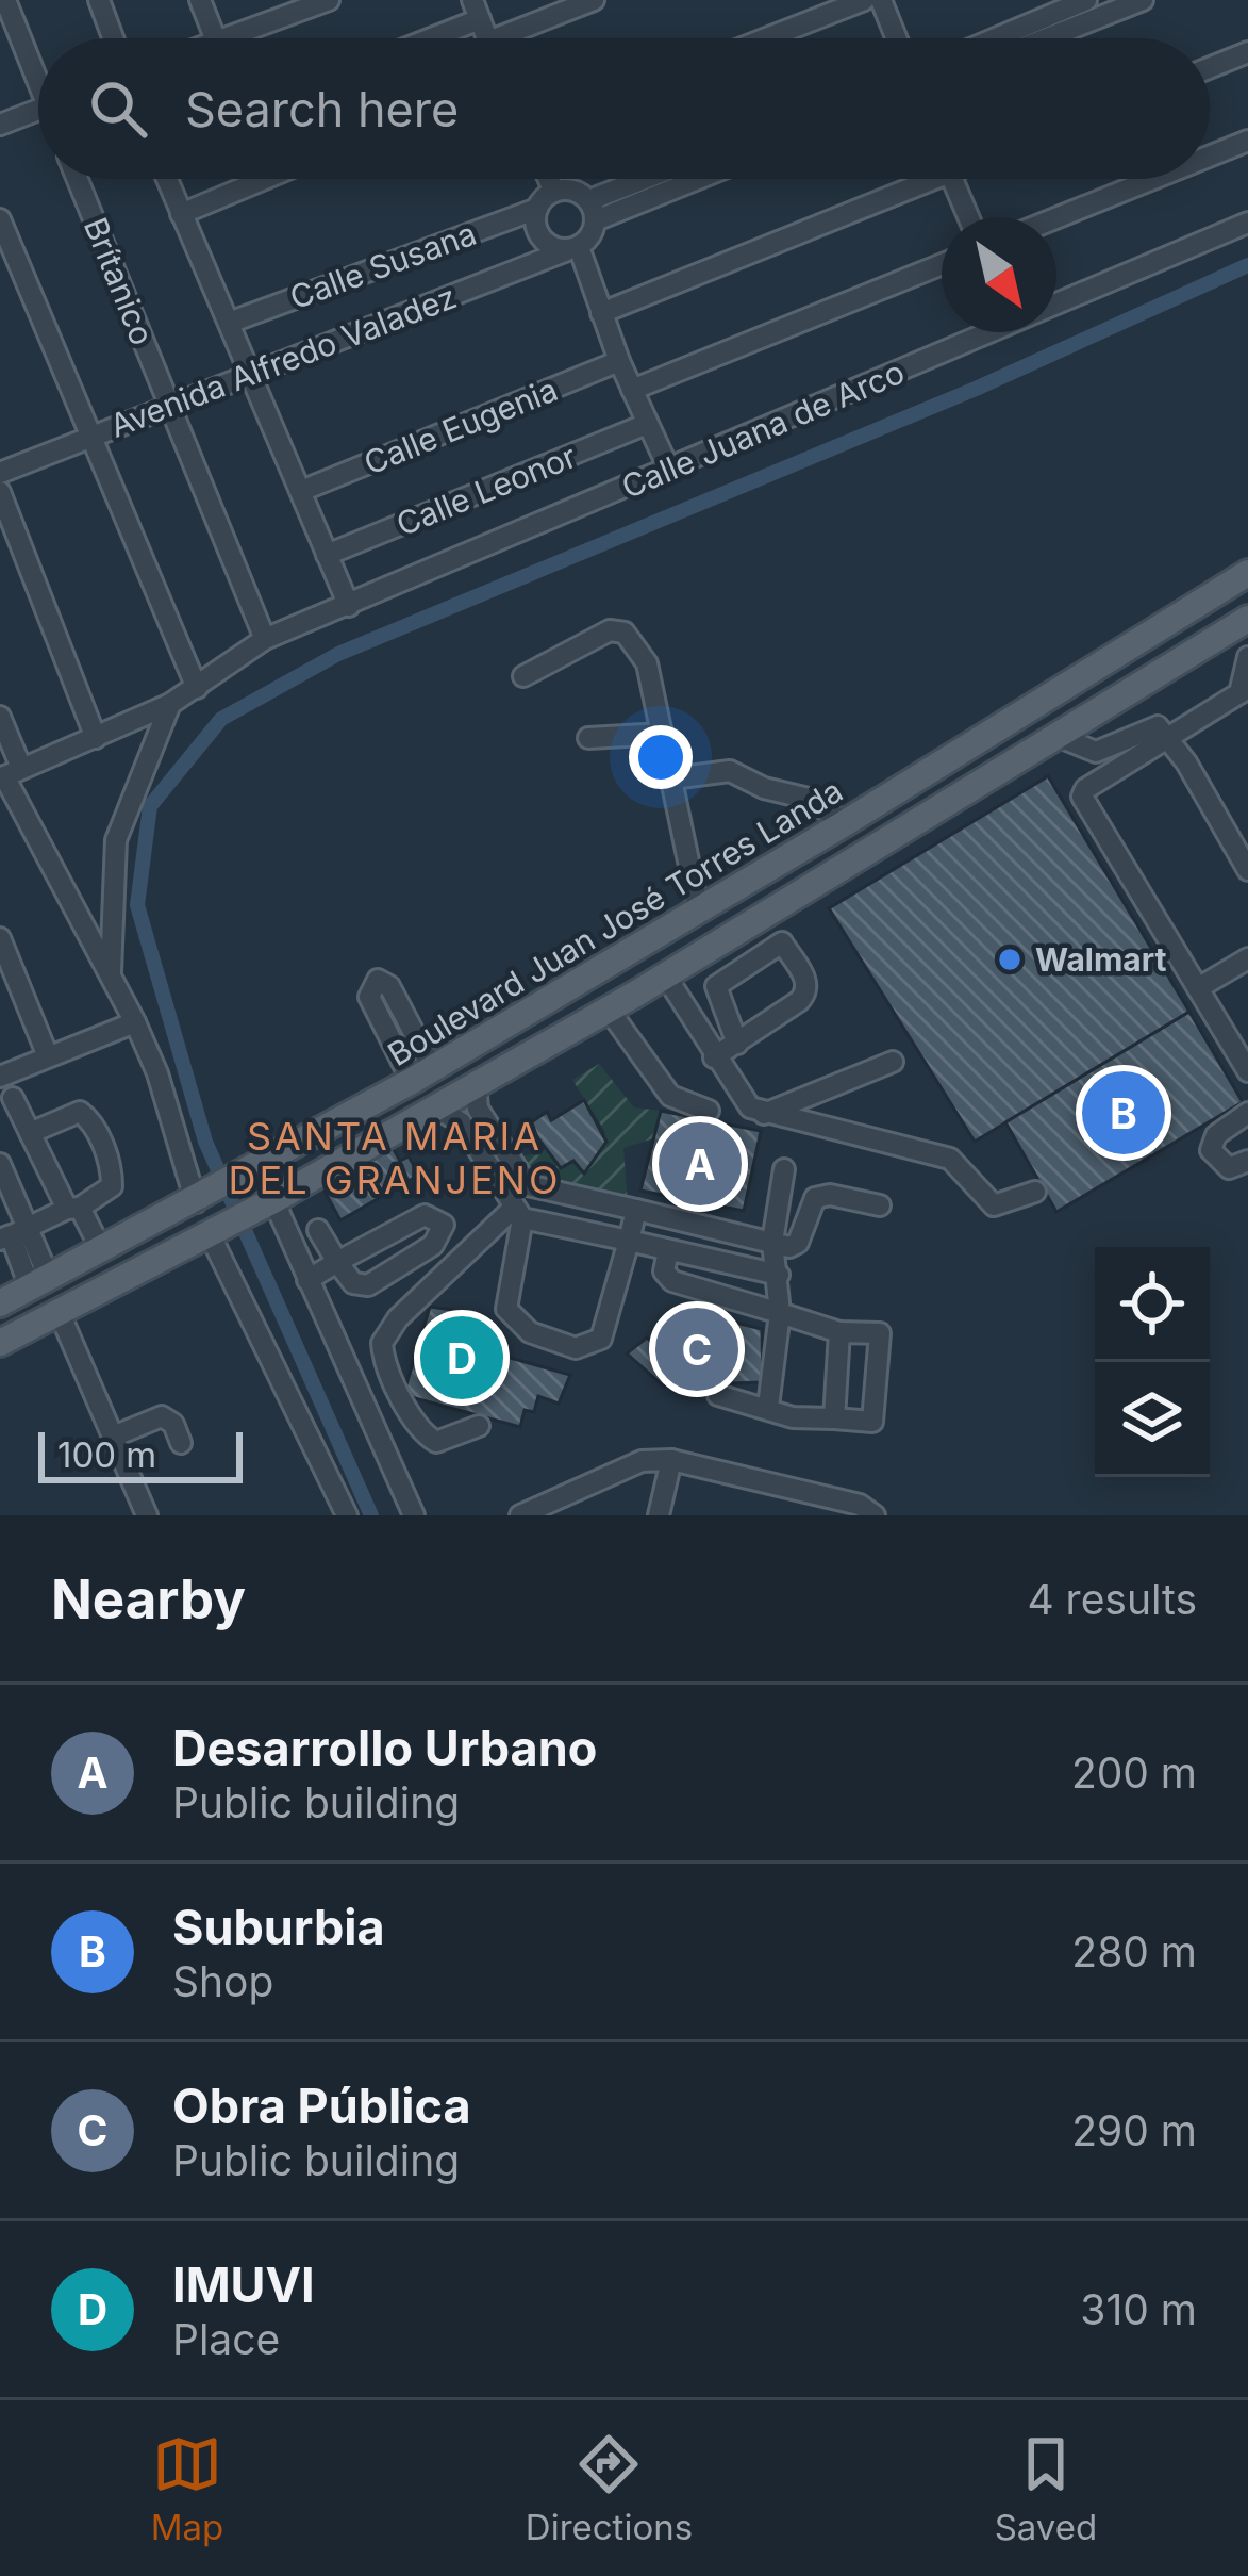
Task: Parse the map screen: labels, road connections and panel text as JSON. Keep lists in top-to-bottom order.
{
  "streets": {
    "main road": ["Boulevard Juan José Torres Landa"],
    "street": [
      "Calle Susana",
      "Brítanico",
      "Avenida Alfredo Valadez",
      "Calle Eugenia",
      "Calle Juana de Arco",
      "Calle Leonor"
    ]
  },
  "crossings": [
    ["Calle Susana", "Avenida Alfredo Valadez"],
    ["Brítanico", "Avenida Alfredo Valadez"],
    ["Brítanico", "Calle Juana de Arco"]
  ],
  "districts": ["SANTA MARIA DEL GRANJENO"],
  "places": ["Walmart"],
  "scale_bar": "100 m",
  "north": "bottom right",
  "page": {
    "search": "Search here",
    "pins": [
      "B",
      "A",
      "C",
      "D"
    ],
    "scale": "100 m",
    "heading": ["Nearby", "4 results"],
    "list": [
      {
        "mark": "A",
        "name": "Desarrollo Urbano",
        "note": "Public building",
        "value": "200 m"
      },
      {
        "mark": "B",
        "name": "Suburbia",
        "note": "Shop",
        "value": "280 m"
      },
      {
        "mark": "C",
        "name": "Obra Pública",
        "note": "Public building",
        "value": "290 m"
      },
      {
        "mark": "D",
        "name": "IMUVI",
        "note": "Place",
        "value": "310 m"
      }
    ],
    "nav": ["Map", "Directions", "Saved"]
  }
}
